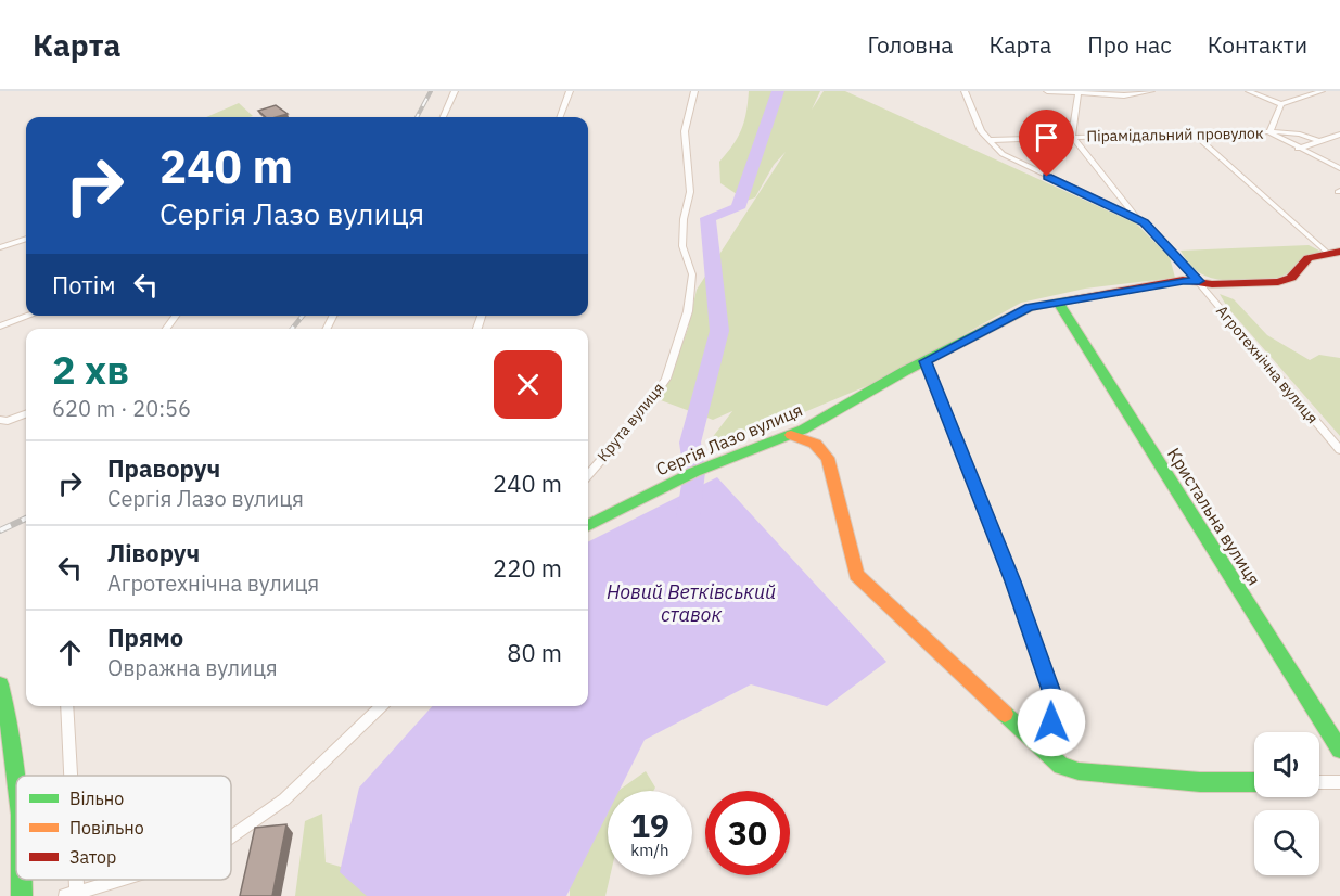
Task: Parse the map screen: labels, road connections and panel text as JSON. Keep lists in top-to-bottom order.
{
  "streets": {
    "street": [
      "Пірамідальний провулок",
      "Агротехнічна вулиця",
      "Крута вулиця",
      "Сергія Лазо вулиця",
      "Кристальна вулиця"
    ]
  },
  "crossings": [
    ["Пірамідальний провулок", "Агротехнічна вулиця"],
    ["Агротехнічна вулиця", "Сергія Лазо вулиця"],
    ["Сергія Лазо вулиця", "Кристальна вулиця"]
  ],
  "water": ["Новий Ветківський ставок"],
  "legend": ["Вільно", "Повільно", "Затор"],
  "page": {
    "header": "Карта",
    "nav": [
      "Головна",
      "Карта",
      "Про нас",
      "Контакти"
    ],
    "turn": ["240 m", "Сергія Лазо вулиця"],
    "then": "Потім",
    "heading": ["2 хв", "620 m · 20:56"],
    "list": [
      {
        "name": "Праворуч",
        "note": "Сергія Лазо вулиця",
        "value": "240 m"
      },
      {
        "name": "Ліворуч",
        "note": "Агротехнічна вулиця",
        "value": "220 m"
      },
      {
        "name": "Прямо",
        "note": "Овражна вулиця",
        "value": "80 m"
      }
    ],
    "speed": "19 km/h",
    "limit": "30"
  }
}
